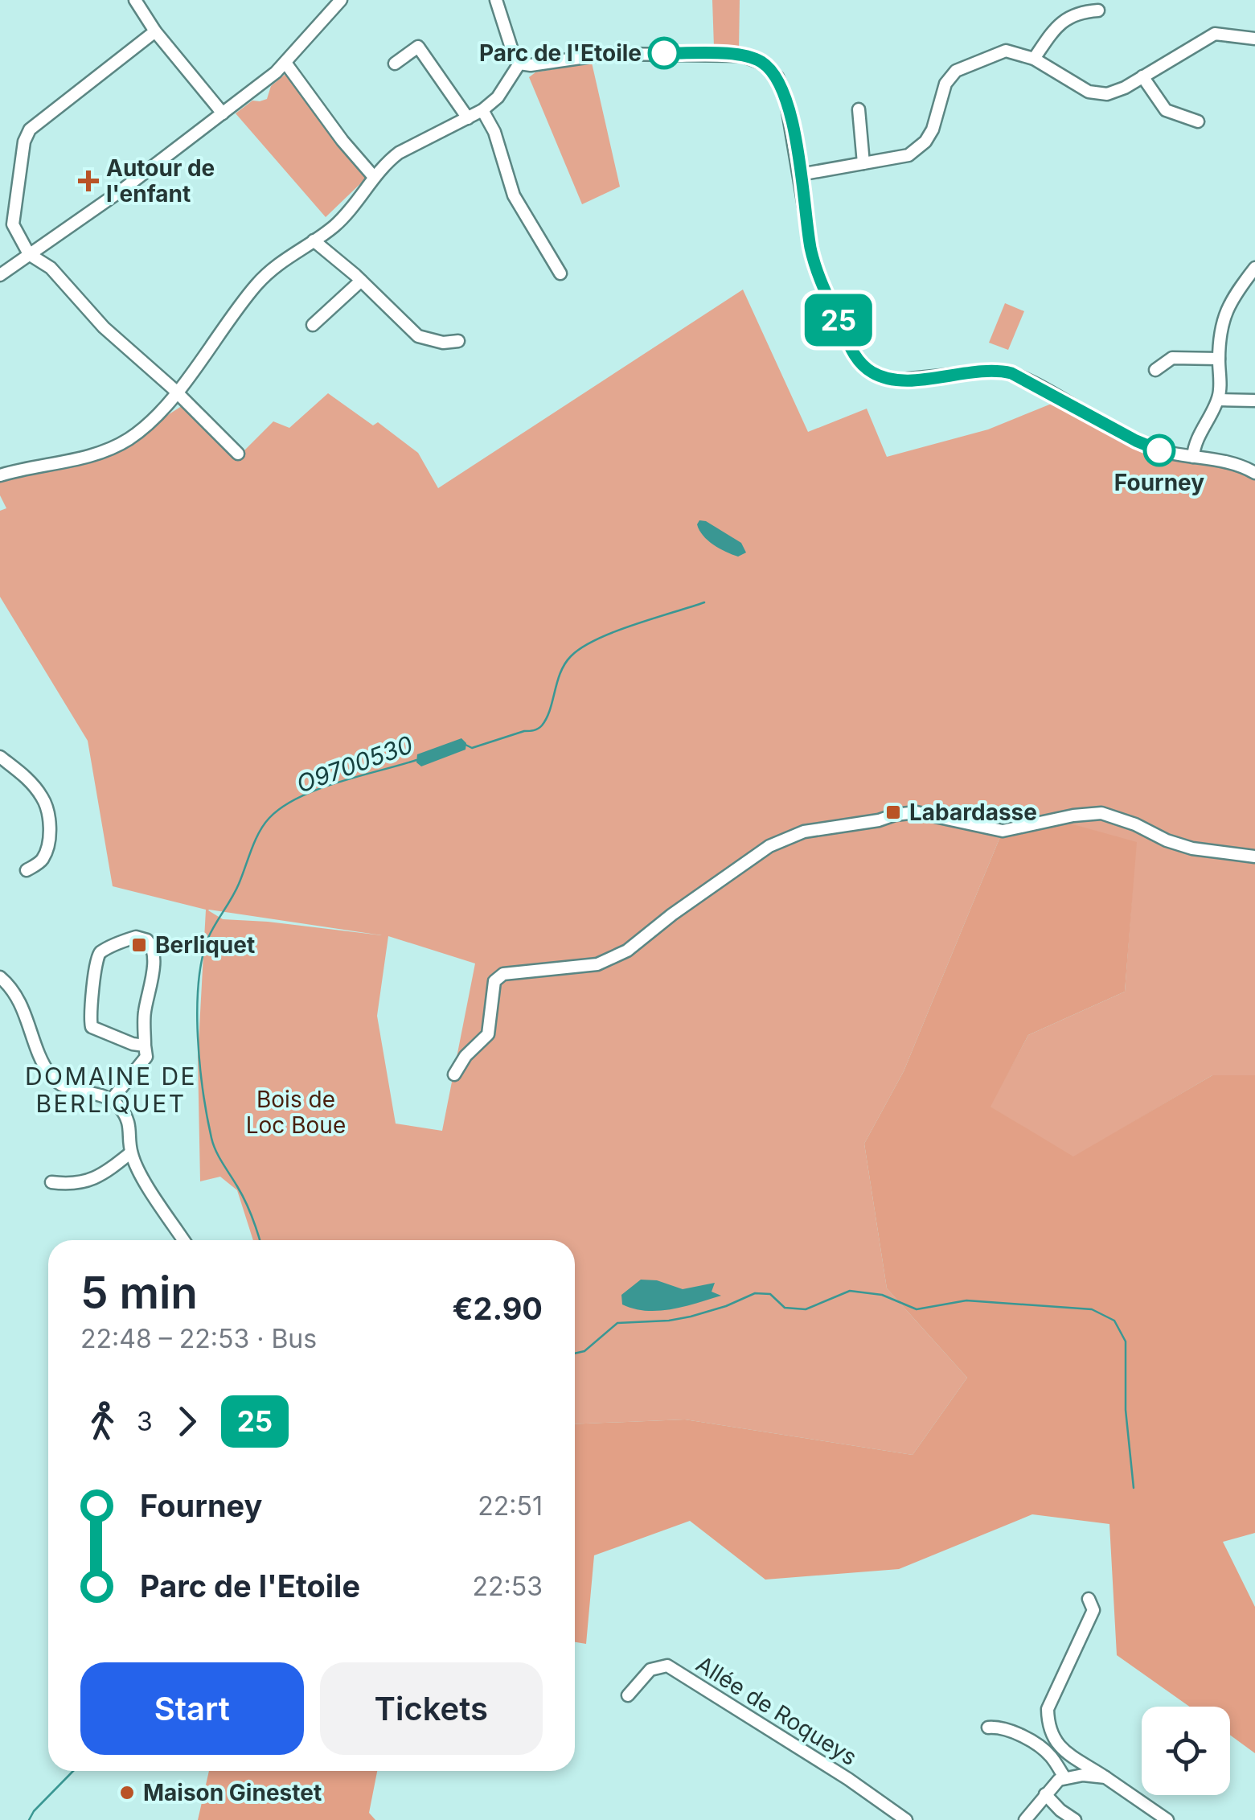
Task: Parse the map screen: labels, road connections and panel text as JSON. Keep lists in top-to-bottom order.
{
  "streets": {
    "street": ["Allée de Roqueys"]
  },
  "districts": ["DOMAINE DE BERLIQUET"],
  "water": ["O9700530"],
  "parks": ["Bois de Loc Boue"],
  "places": {
    "other": ["Parc de l'Etoile", "Fourney", "Maison Ginestet"],
    "health": ["Autour de l'enfant"],
    "transit": ["Labardasse", "Berliquet"]
  },
  "lines": ["bus line 25"],
  "page": {
    "on_map": "25",
    "heading": ["5 min", "22:48 – 22:53 · Bus", "€2.90"],
    "legs": ["3", "25"],
    "list": [
      {
        "name": "Fourney",
        "value": "22:51"
      },
      {
        "name": "Parc de l'Etoile",
        "value": "22:53"
      }
    ],
    "buttons": ["Start", "Tickets"]
  }
}
